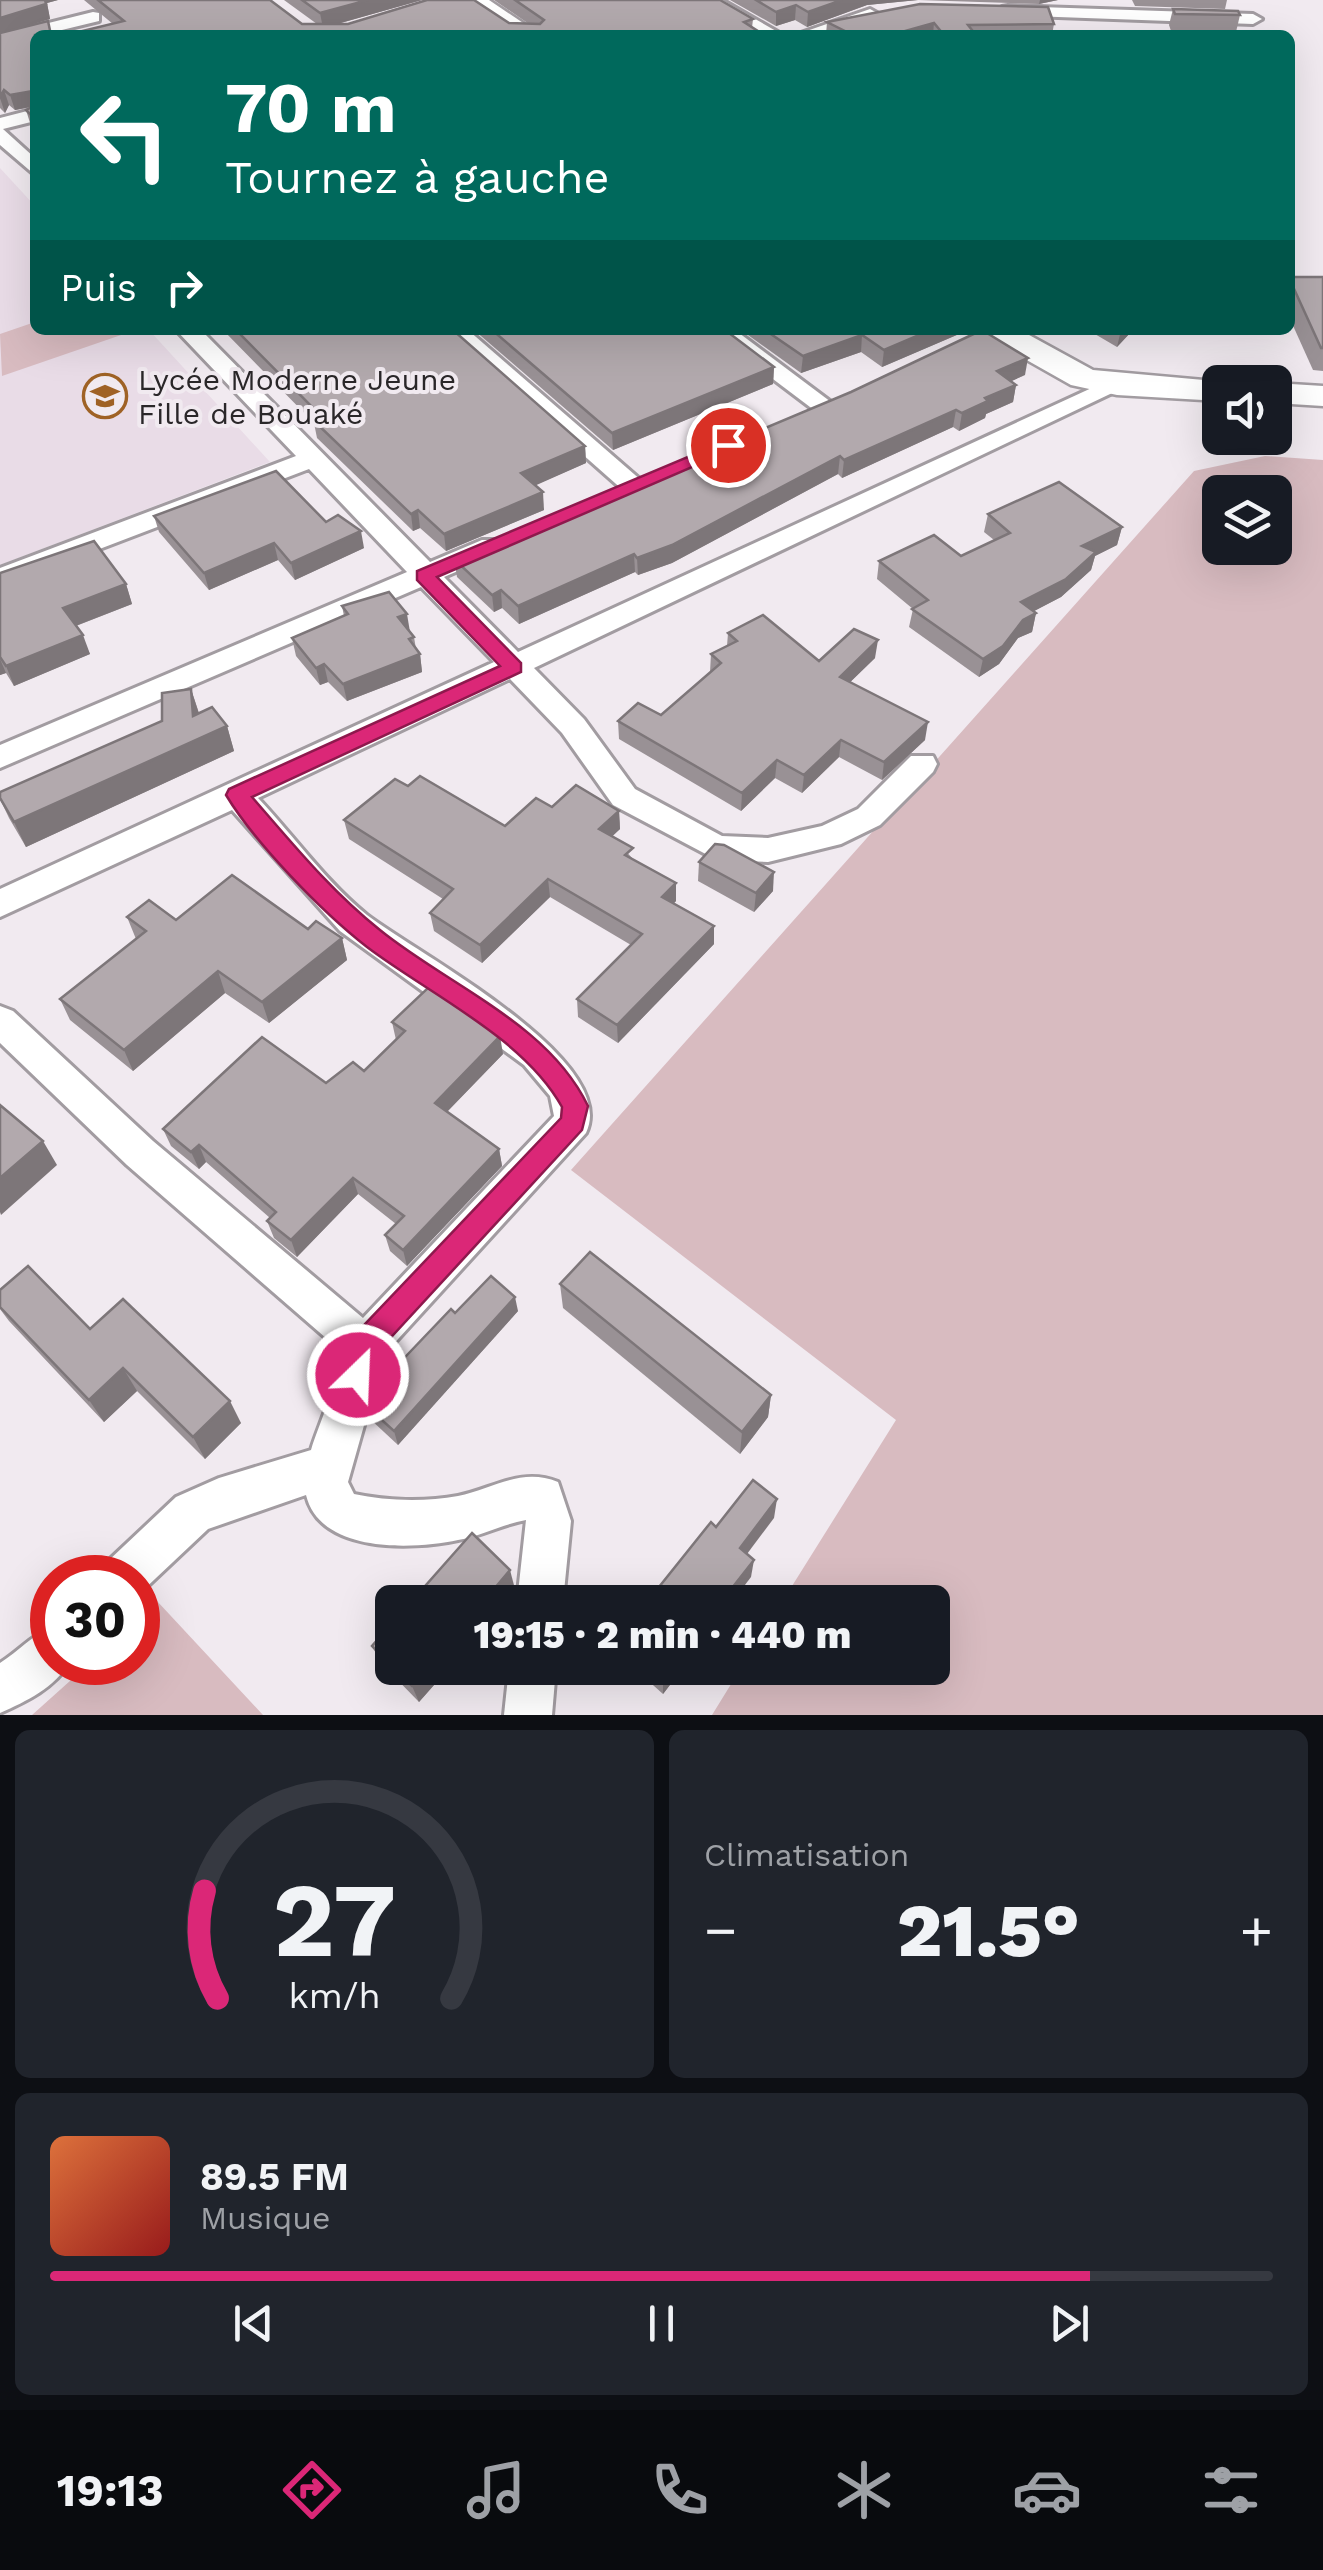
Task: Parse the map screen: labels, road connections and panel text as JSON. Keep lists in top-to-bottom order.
{
  "places": {
    "school or university": ["Lycée Moderne Jeune Fille de Bouaké"]
  },
  "page": {
    "turn": ["70 m", "Tournez à gauche"],
    "then": "Puis",
    "limit": "30",
    "trip": "19:15 · 2 min · 440 m",
    "tile": "Climatisation",
    "heat": ["−", "21.5°", "+"],
    "song": ["89.5 FM", "Musique"],
    "tabs": "19:13",
    "gauge": ["27", "km/h"]
  }
}
